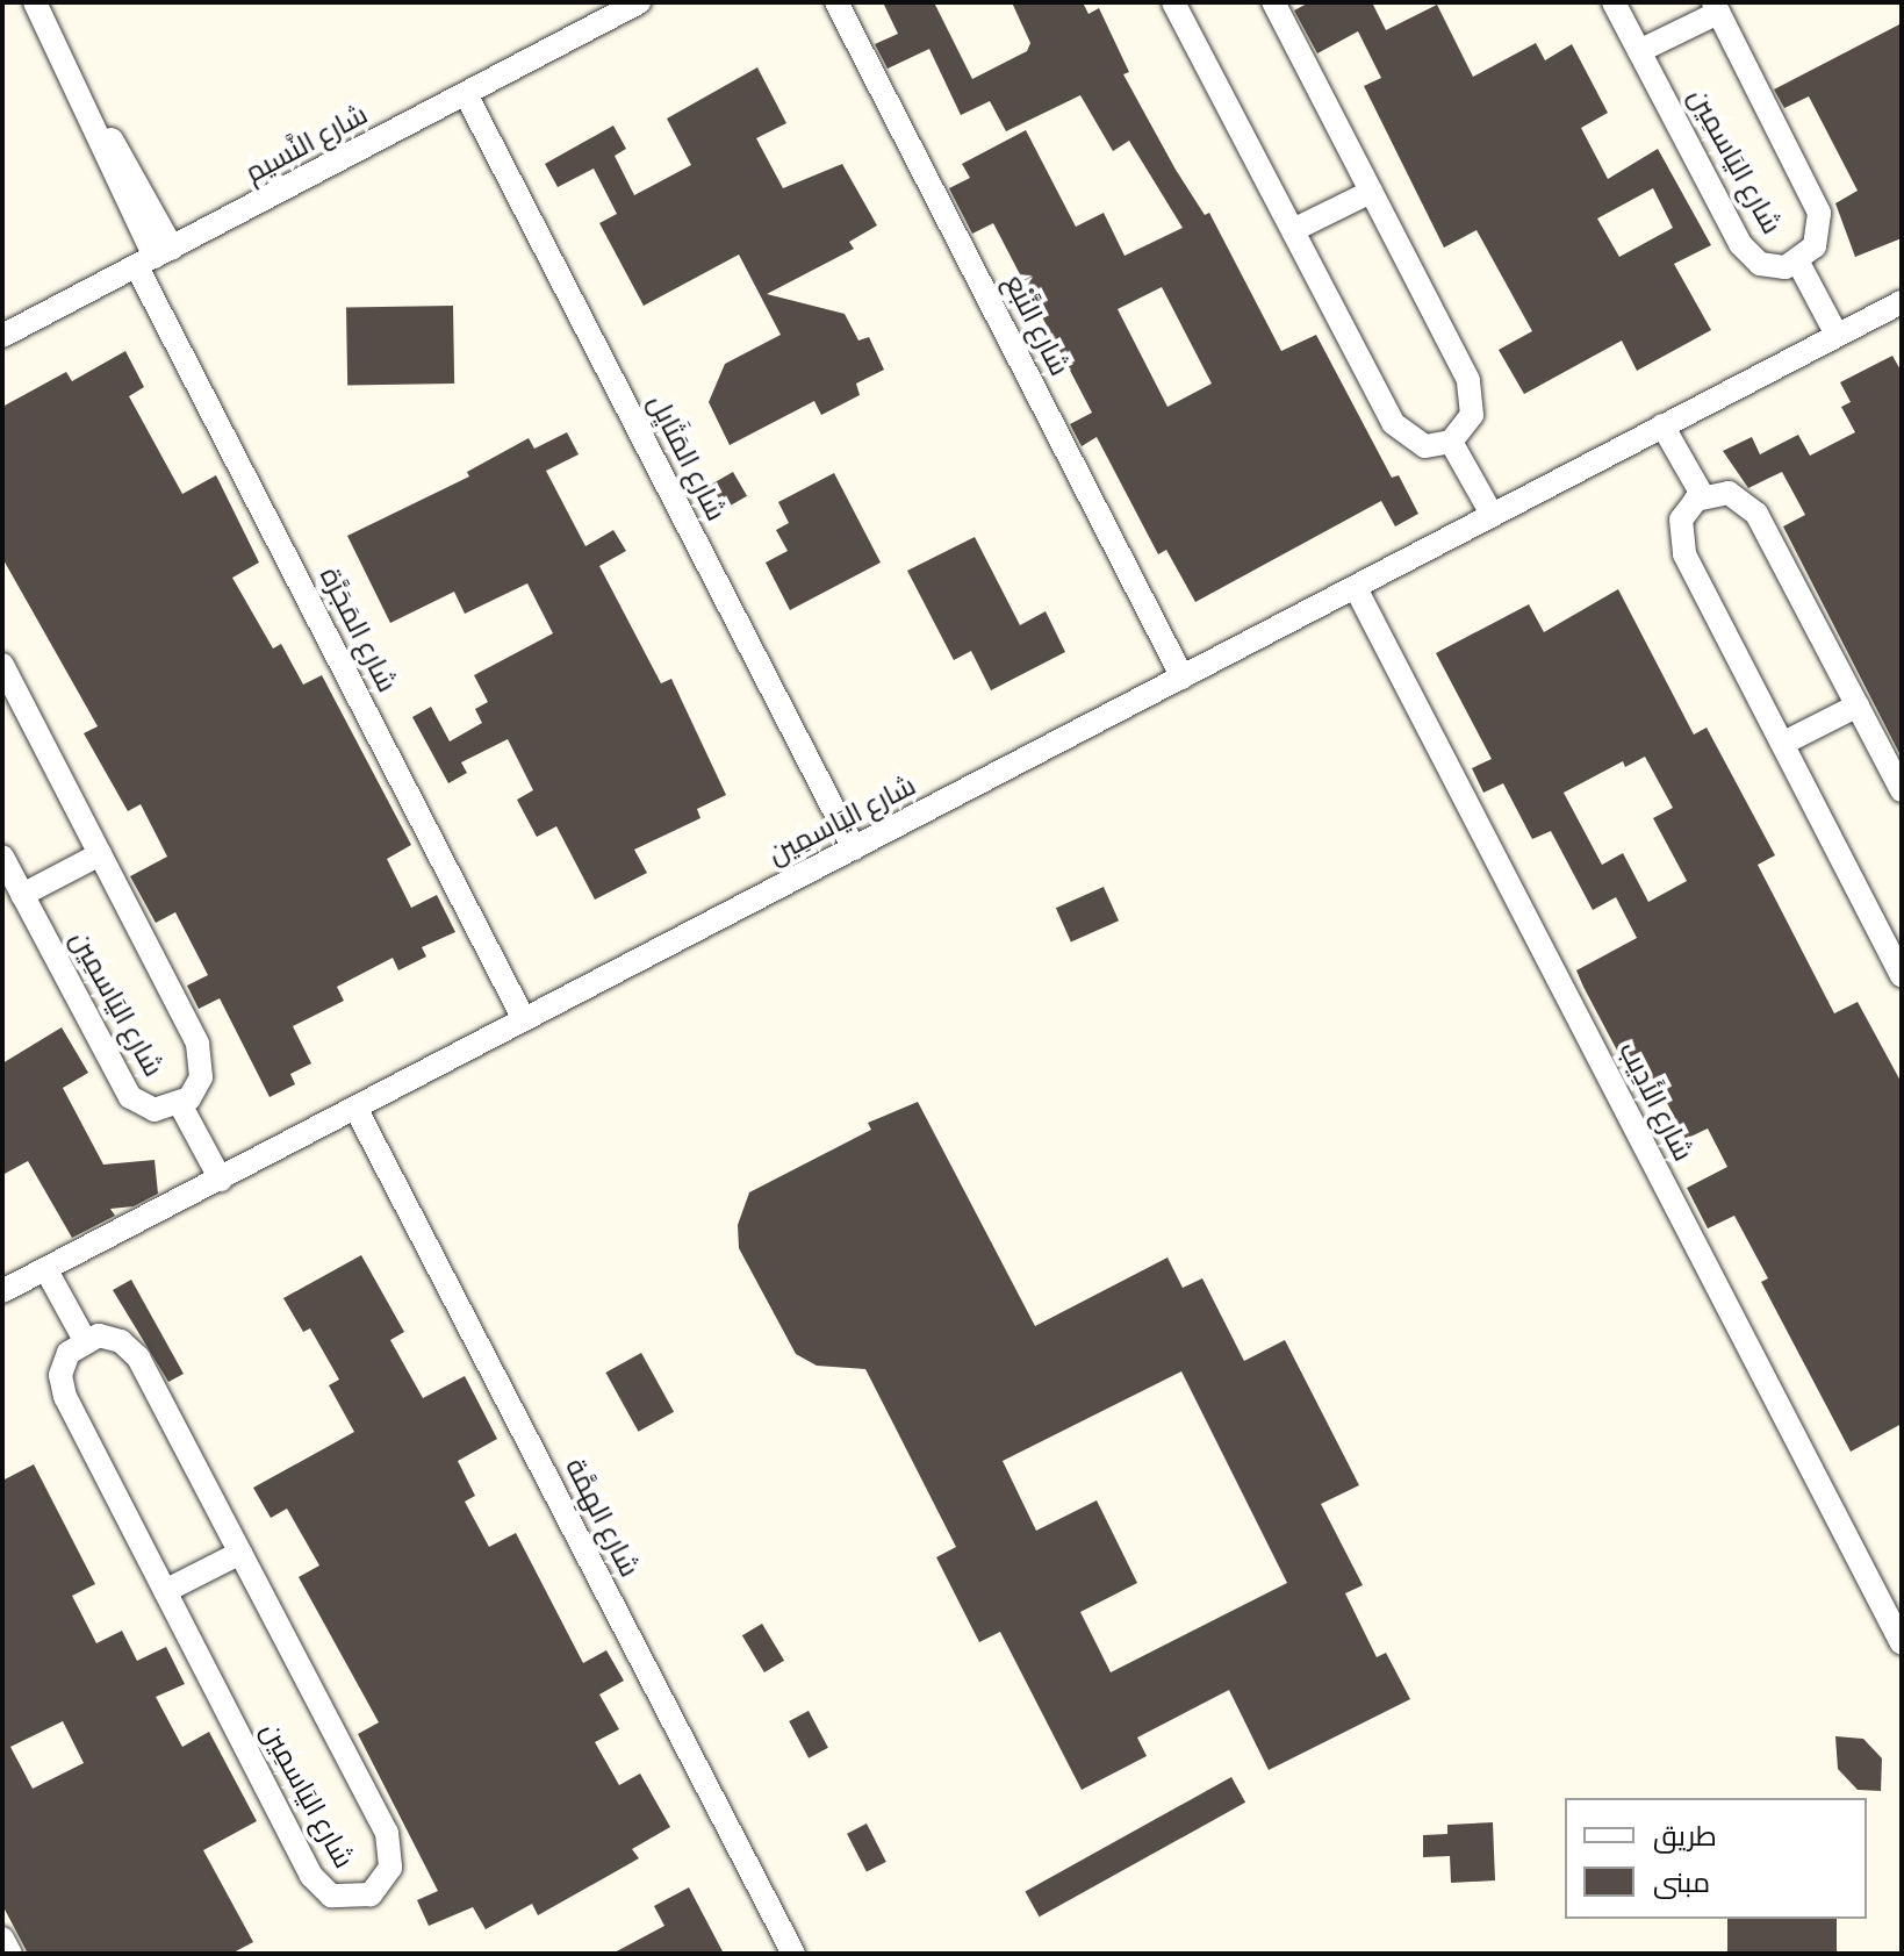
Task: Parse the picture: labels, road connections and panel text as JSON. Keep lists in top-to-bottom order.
{
  "streets": {
    "street": [
      "شارع النَّسيم",
      "شارع اليَاسمِين",
      "شارع النَّبْع",
      "شارع المَثَايِل",
      "شارع المَجَرَّة",
      "شارع الأَدِيب",
      "شارع الهِمَّة"
    ]
  },
  "crossings": [
    ["شارع النَّسيم", "شارع المَثَايِل"],
    ["شارع النَّسيم", "شارع المَجَرَّة"],
    ["شارع اليَاسمِين", "شارع النَّبْع"],
    ["شارع اليَاسمِين", "شارع المَثَايِل"],
    ["شارع اليَاسمِين", "شارع المَجَرَّة"],
    ["شارع اليَاسمِين", "شارع الأَدِيب"],
    ["شارع اليَاسمِين", "شارع الهِمَّة"]
  ],
  "legend": ["طريق", "مبنى"]
}
